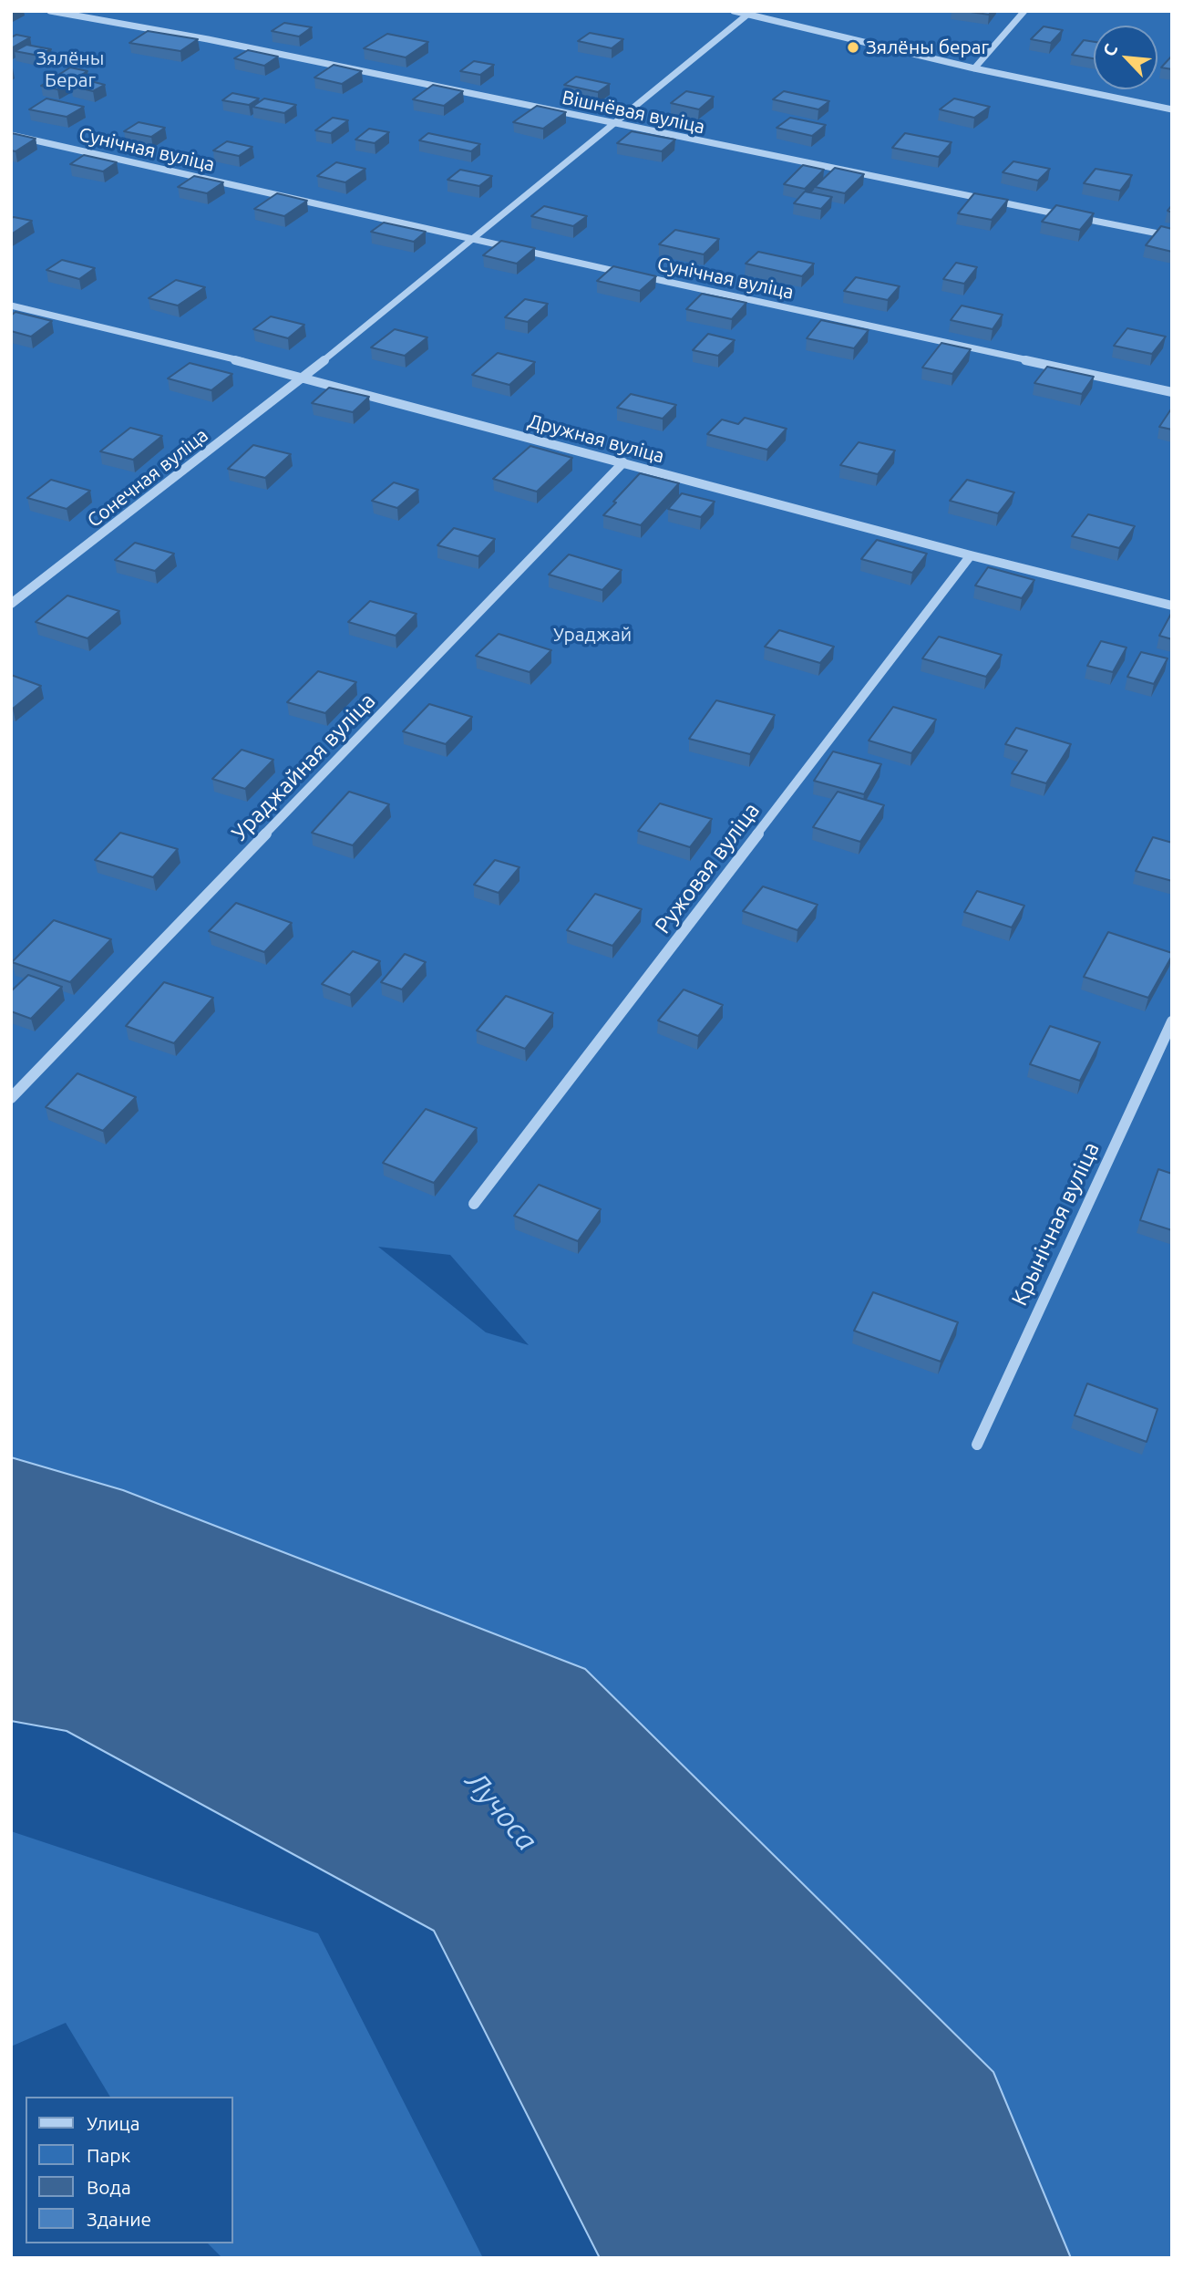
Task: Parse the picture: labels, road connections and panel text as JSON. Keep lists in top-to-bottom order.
{
  "streets": {
    "street": [
      "Вішнёвая вуліца",
      "Сунічная вуліца",
      "Дружная вуліца",
      "Сонечная вуліца",
      "Ураджайная вуліца",
      "Ружовая вуліца",
      "Крынічная вуліца"
    ]
  },
  "crossings": [
    ["Вішнёвая вуліца", "Сонечная вуліца"],
    ["Сунічная вуліца", "Сонечная вуліца"],
    ["Дружная вуліца", "Сонечная вуліца"],
    ["Дружная вуліца", "Ураджайная вуліца"],
    ["Дружная вуліца", "Ружовая вуліца"]
  ],
  "water": ["Лучоса"],
  "parks": ["Зялёны Бераг", "Ураджай"],
  "places": ["Зялёны бераг"],
  "legend": [
    "Улица",
    "Парк",
    "Вода",
    "Здание"
  ],
  "north": "top left"
}
